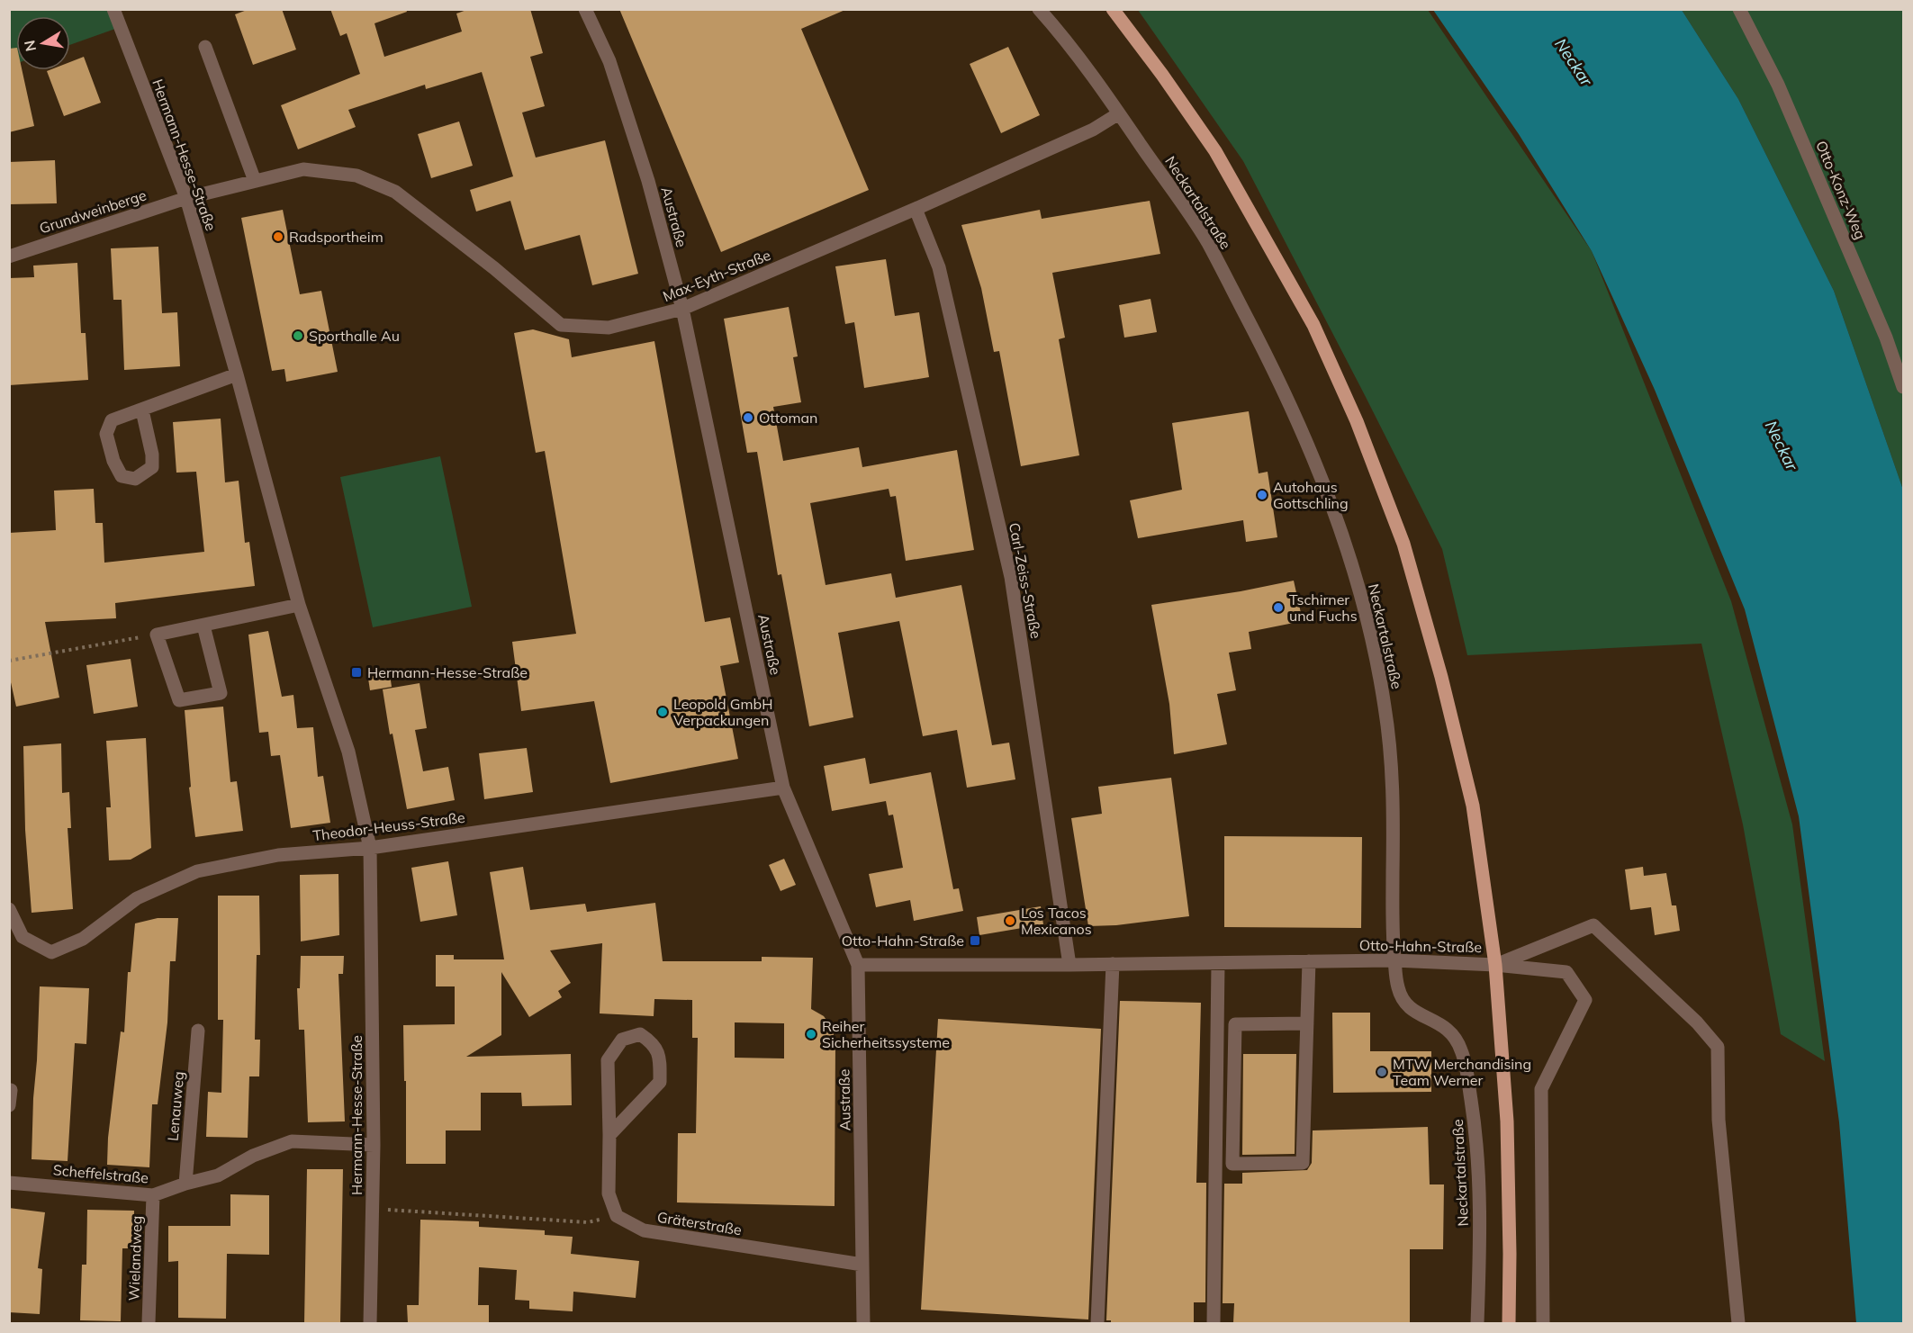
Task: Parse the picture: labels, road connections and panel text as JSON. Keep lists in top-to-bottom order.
{
  "streets": {
    "street": [
      "Hermann-Hesse-Straße",
      "Otto-Konz-Weg",
      "Neckartalstraße",
      "Grundweinberge",
      "Austraße",
      "Max-Eyth-Straße",
      "Carl-Zeiss-Straße",
      "Theodor-Heuss-Straße",
      "Otto-Hahn-Straße",
      "Lenauweg",
      "Scheffelstraße",
      "Gräterstraße",
      "Wielandweg"
    ]
  },
  "crossings": [
    ["Hermann-Hesse-Straße", "Grundweinberge"],
    ["Hermann-Hesse-Straße", "Max-Eyth-Straße"],
    ["Hermann-Hesse-Straße", "Theodor-Heuss-Straße"],
    ["Hermann-Hesse-Straße", "Scheffelstraße"],
    ["Neckartalstraße", "Max-Eyth-Straße"],
    ["Neckartalstraße", "Otto-Hahn-Straße"],
    ["Grundweinberge", "Max-Eyth-Straße"],
    ["Austraße", "Max-Eyth-Straße"],
    ["Austraße", "Theodor-Heuss-Straße"],
    ["Austraße", "Otto-Hahn-Straße"],
    ["Austraße", "Gräterstraße"],
    ["Max-Eyth-Straße", "Carl-Zeiss-Straße"],
    ["Carl-Zeiss-Straße", "Otto-Hahn-Straße"],
    ["Lenauweg", "Scheffelstraße"],
    ["Scheffelstraße", "Wielandweg"]
  ],
  "water": ["Neckar"],
  "places": {
    "other": [
      "Radsportheim",
      "Sporthalle Au",
      "Ottoman",
      "Autohaus Gottschling",
      "Tschirner und Fuchs",
      "Leopold GmbH Verpackungen",
      "Los Tacos Mexicanos",
      "Reiher Sicherheitssysteme",
      "MTW Merchandising Team Werner"
    ],
    "transit": ["Hermann-Hesse-Straße", "Otto-Hahn-Straße"]
  },
  "north": "left"
}
